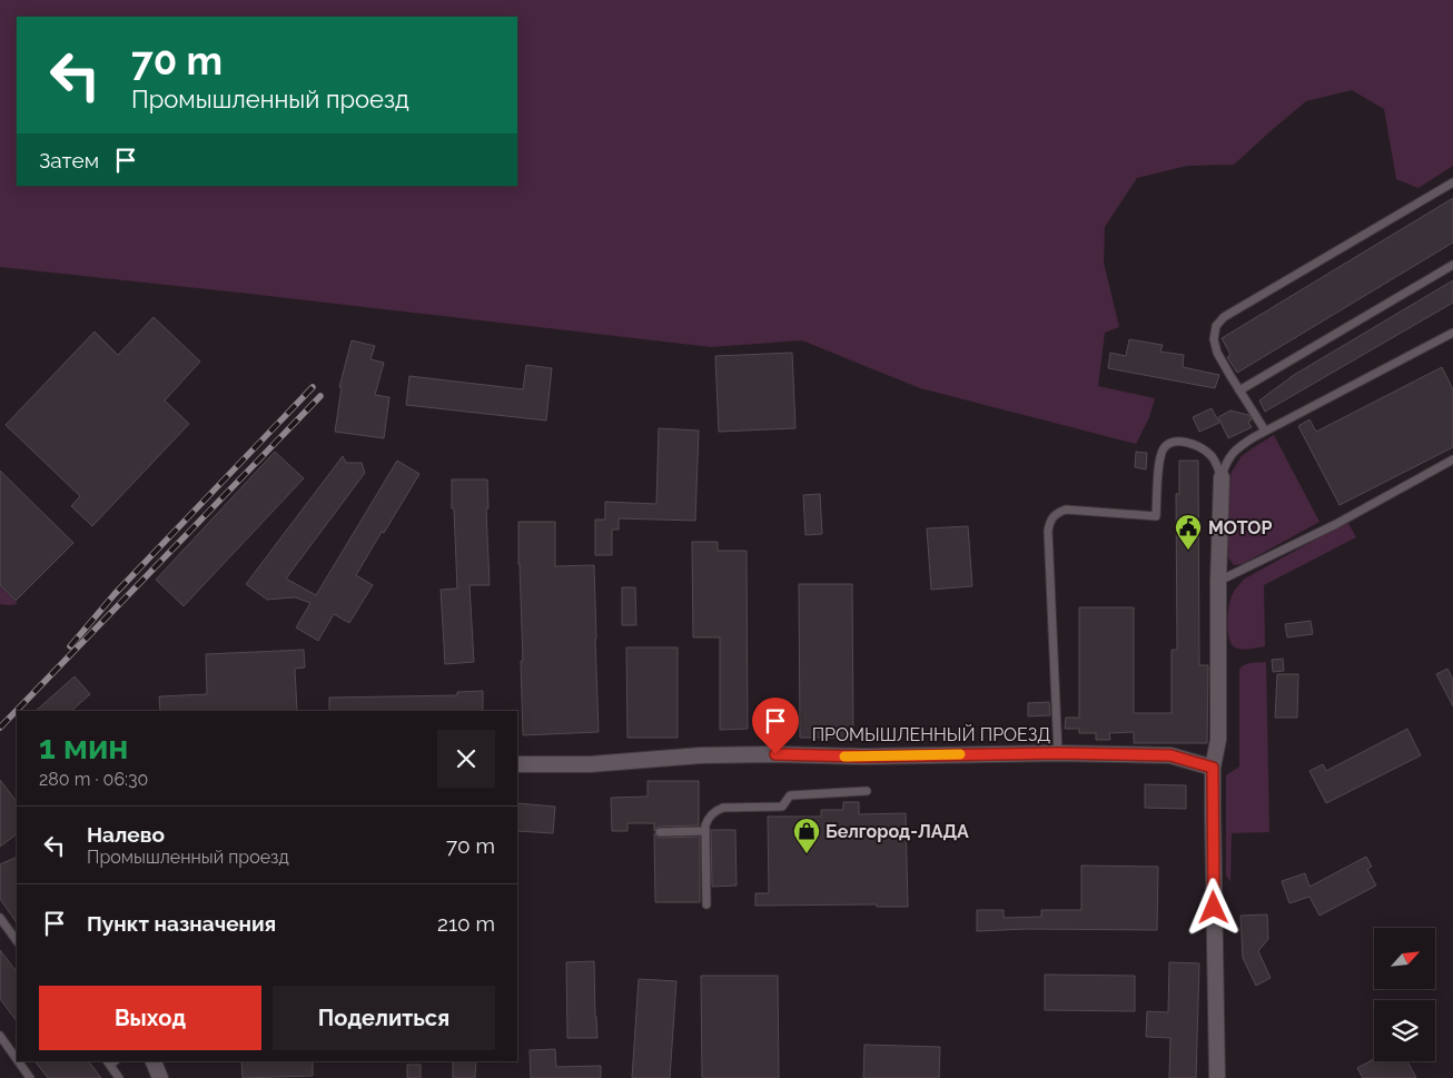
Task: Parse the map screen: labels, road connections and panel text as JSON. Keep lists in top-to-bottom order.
{
  "streets": {
    "street": ["ПРОМЫШЛЕННЫЙ ПРОЕЗД"]
  },
  "places": {
    "public building": ["МОТОР"],
    "shop": ["Белгород-ЛАДА"]
  },
  "north": "top right",
  "page": {
    "turn": ["70 m", "Промышленный проезд"],
    "then": "Затем",
    "heading": ["1 мин", "280 m · 06:30"],
    "list": [
      {
        "name": "Налево",
        "note": "Промышленный проезд",
        "value": "70 m"
      },
      {
        "name": "Пункт назначения",
        "value": "210 m"
      }
    ],
    "buttons": ["Выход", "Поделиться"]
  }
}
